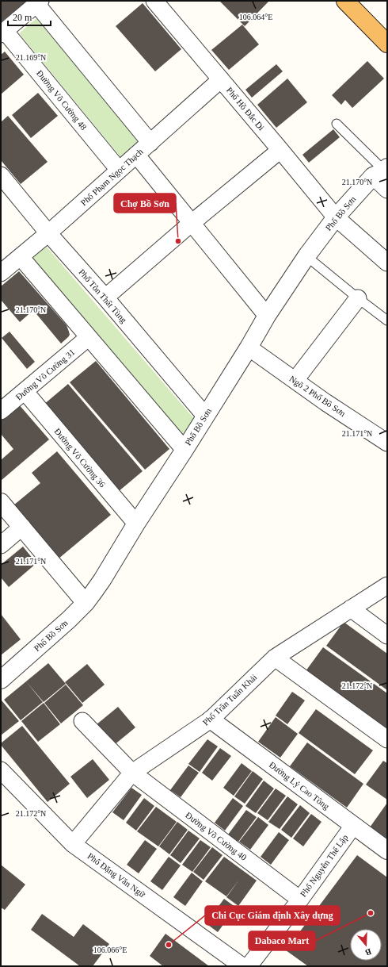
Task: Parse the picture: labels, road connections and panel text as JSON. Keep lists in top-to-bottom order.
{
  "streets": {
    "street": [
      "Đường Võ Cường 48",
      "Phố Hồ Đắc Di",
      "Phố Phạm Ngọc Thạch",
      "Phố Bồ Sơn",
      "Phố Tôn Thất Tùng",
      "Đường Võ Cường 31",
      "Ngõ 2 Phố Bồ Sơn",
      "Đường Võ Cường 36",
      "Phố Trần Tuấn Khải",
      "Đường Lý Cao Tông",
      "Đường Võ Cường 40",
      "Phố Nguyễn Thế Lập",
      "Phố Đặng Văn Ngữ"
    ]
  },
  "crossings": [
    ["Đường Võ Cường 48", "Phố Phạm Ngọc Thạch"],
    ["Phố Hồ Đắc Di", "Phố Phạm Ngọc Thạch"],
    ["Phố Hồ Đắc Di", "Phố Bồ Sơn"],
    ["Phố Phạm Ngọc Thạch", "Phố Tôn Thất Tùng"],
    ["Phố Bồ Sơn", "Phố Tôn Thất Tùng"],
    ["Phố Bồ Sơn", "Ngõ 2 Phố Bồ Sơn"],
    ["Phố Bồ Sơn", "Đường Võ Cường 36"],
    ["Đường Võ Cường 31", "Đường Võ Cường 36"],
    ["Phố Trần Tuấn Khải", "Đường Lý Cao Tông"],
    ["Phố Trần Tuấn Khải", "Đường Võ Cường 40"],
    ["Phố Trần Tuấn Khải", "Phố Đặng Văn Ngữ"],
    ["Đường Lý Cao Tông", "Phố Nguyễn Thế Lập"],
    ["Đường Võ Cường 40", "Phố Nguyễn Thế Lập"]
  ],
  "places": ["Chợ Bồ Sơn", "Dabaco Mart", "Chi Cục Giám định Xây dựng"],
  "scale_bar": "20 m",
  "north": "bottom",
  "coordinates": [
    "106.064°E",
    "21.169°N",
    "21.170°N",
    "21.171°N",
    "21.172°N",
    "106.066°E"
  ]
}
